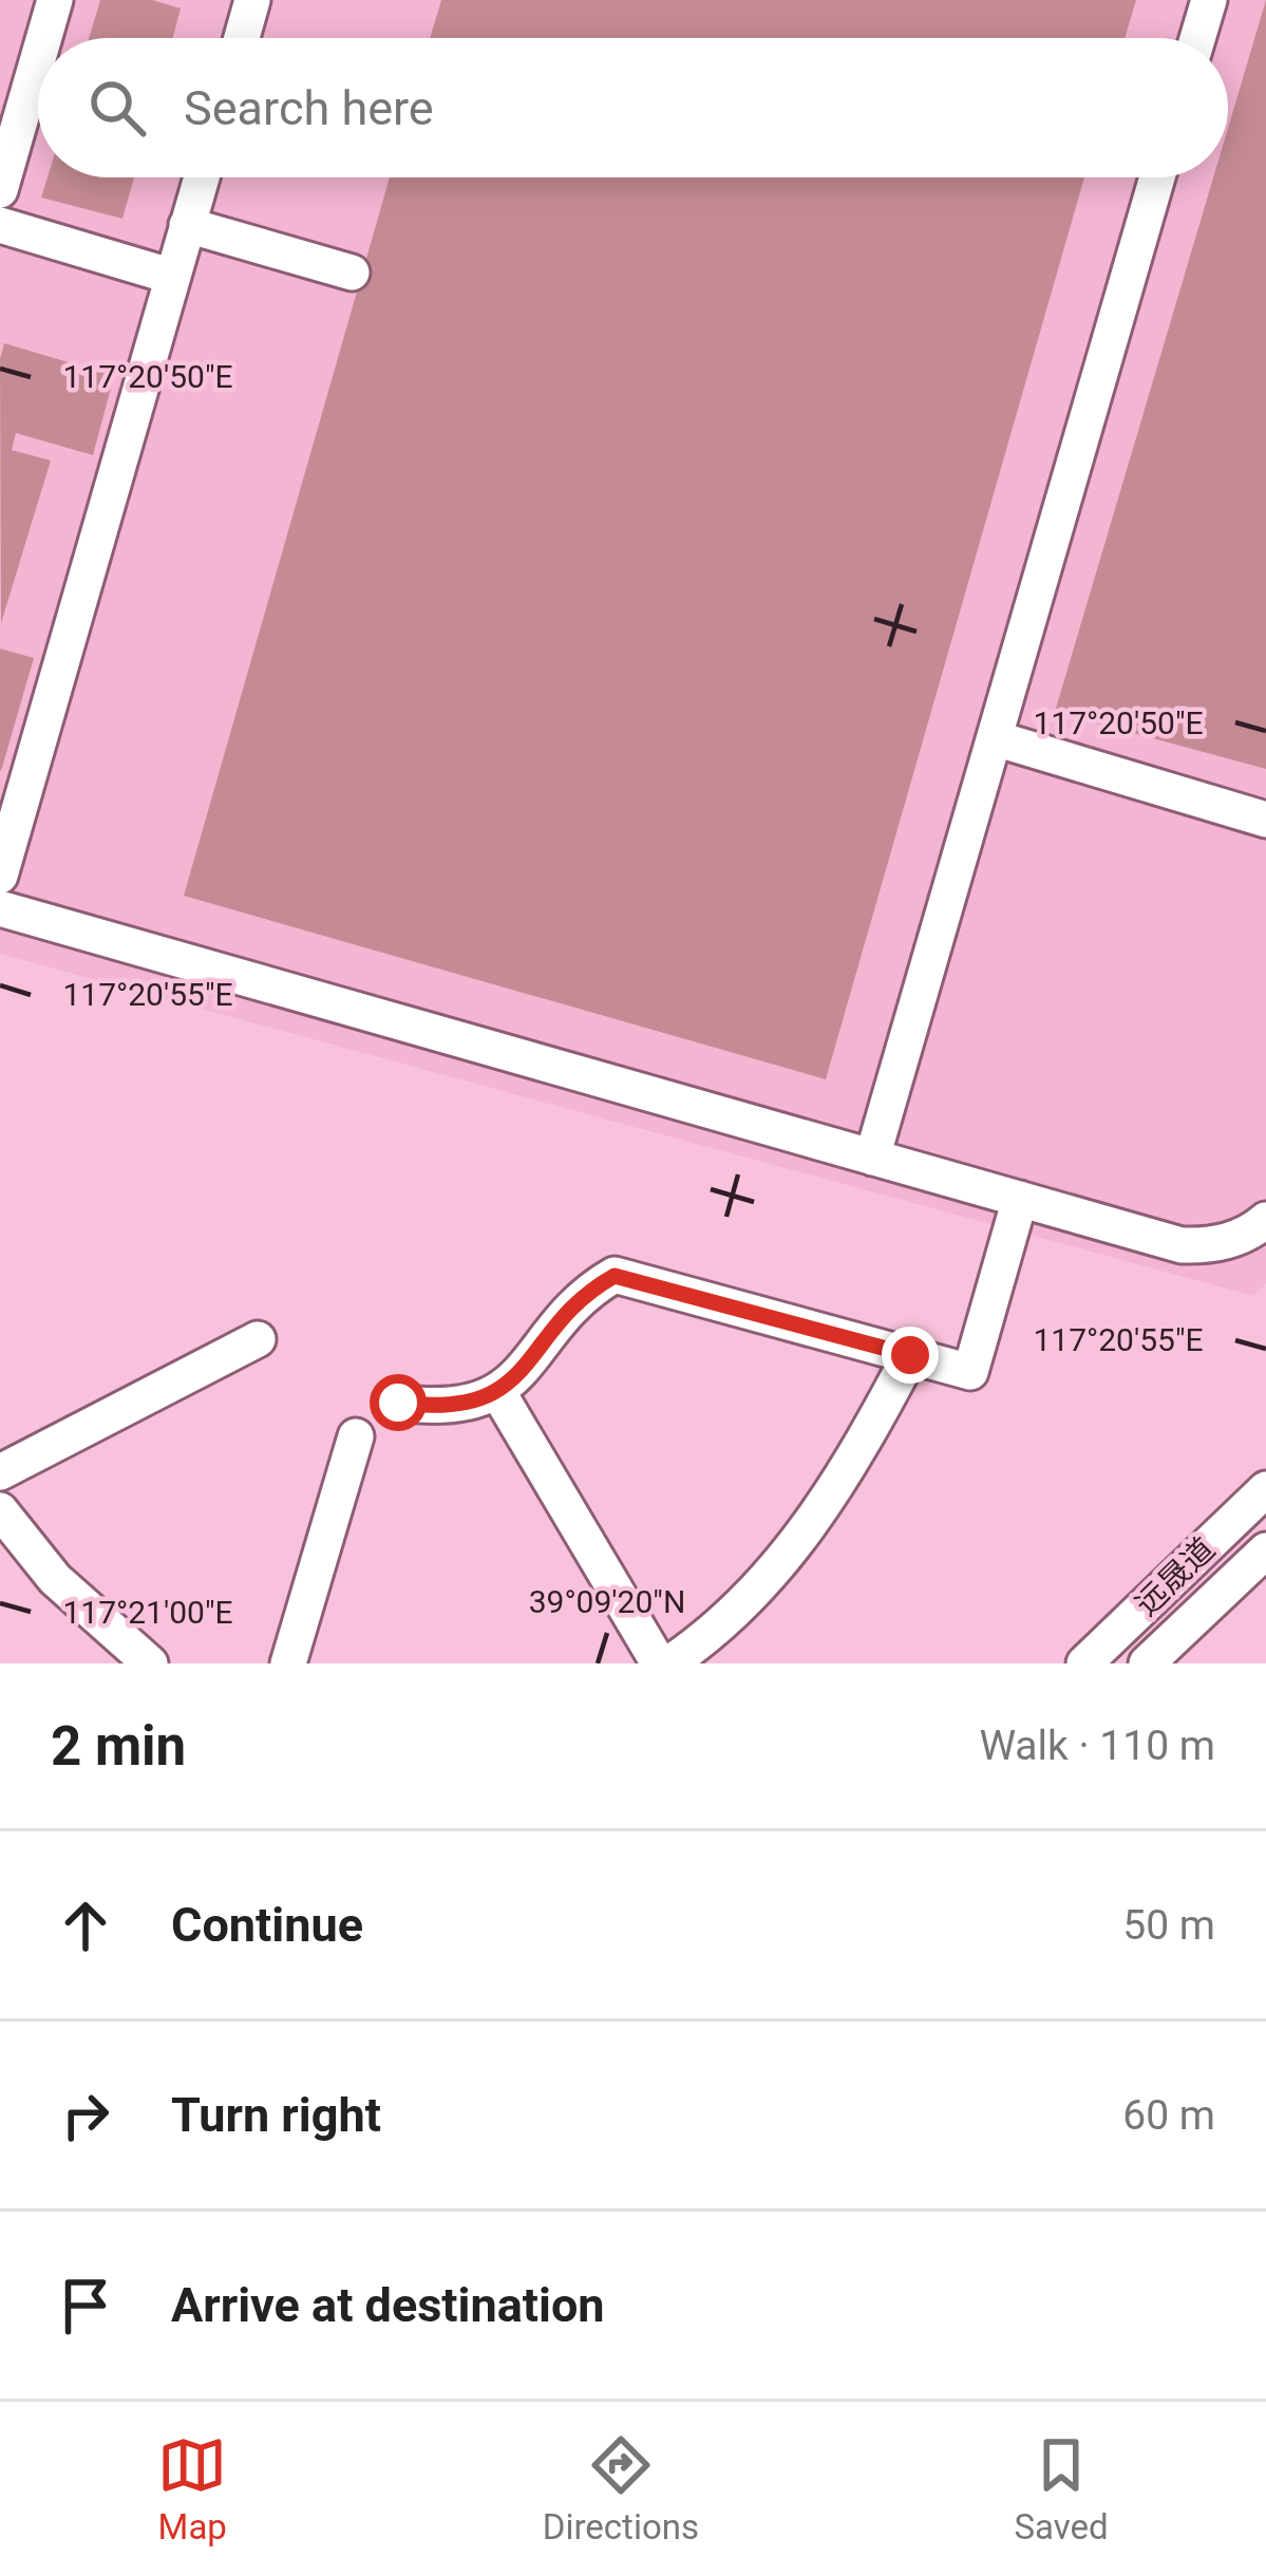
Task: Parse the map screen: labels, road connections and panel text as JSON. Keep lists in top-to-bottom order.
{
  "streets": {
    "street": ["远晟道"]
  },
  "page": {
    "search": "Search here",
    "heading": ["2 min", "Walk · 110 m"],
    "list": [
      ["Continue", "50 m"],
      ["Turn right", "60 m"],
      "Arrive at destination"
    ],
    "nav": ["Map", "Directions", "Saved"]
  },
  "coordinates": [
    "117°20'50\"E",
    "117°20'55\"E",
    "39°09'20\"N",
    "117°21'00\"E"
  ]
}
